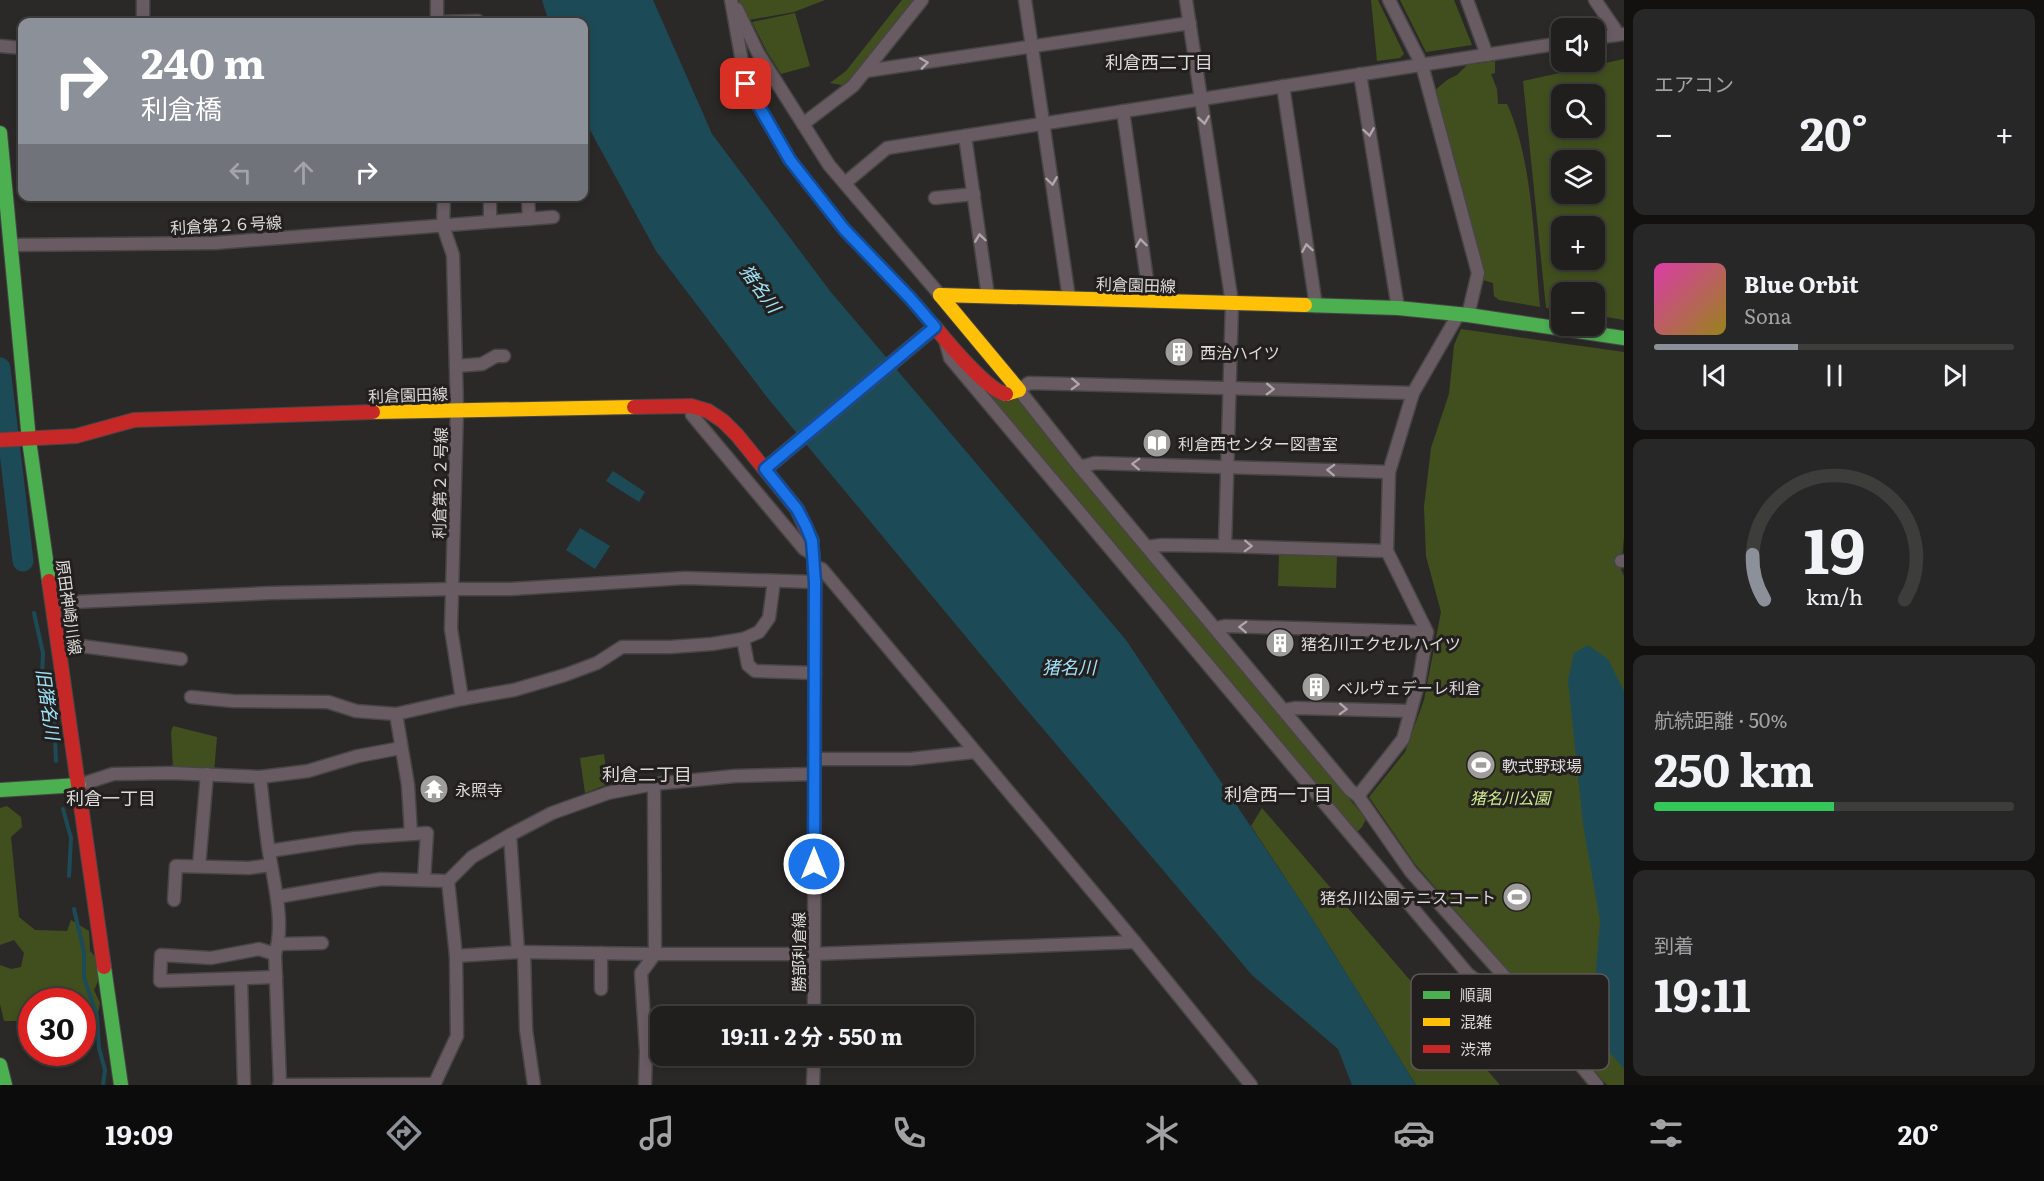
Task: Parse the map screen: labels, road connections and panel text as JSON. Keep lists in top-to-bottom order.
{
  "streets": {
    "street": [
      "利倉第２６号線",
      "利倉園田線",
      "利倉第２２号線",
      "原田神崎川線",
      "勝部利倉線"
    ]
  },
  "crossings": [
    ["利倉第２６号線", "利倉第２２号線"],
    ["利倉第２６号線", "原田神崎川線"],
    ["利倉園田線", "利倉第２２号線"],
    ["利倉園田線", "原田神崎川線"],
    ["利倉園田線", "勝部利倉線"]
  ],
  "districts": [
    "利倉西二丁目",
    "利倉二丁目",
    "利倉西一丁目",
    "利倉一丁目"
  ],
  "water": ["猪名川", "旧猪名川"],
  "parks": ["猪名川公園"],
  "places": {
    "building": ["西治ハイツ", "猪名川エクセルハイツ", "ベルヴェデーレ利倉"],
    "library": ["利倉西センター図書室"],
    "sports": ["軟式野球場", "猪名川公園テニスコート"],
    "temple": ["永照寺"]
  },
  "legend": ["順調", "混雑", "渋滞"],
  "page": {
    "tile": [
      "エアコン",
      ["航続距離 · 50%", "250 km"],
      ["到着", "19:11"]
    ],
    "map_buttons": ["+", "−"],
    "turn": ["240 m", "利倉橋"],
    "heat": ["−", "20°", "+"],
    "song": ["Blue Orbit", "Sona"],
    "limit": "30",
    "trip": "19:11 · 2 分 · 550 m",
    "tabs": ["19:09", "20°"],
    "gauge": ["19", "km/h"]
  }
}
